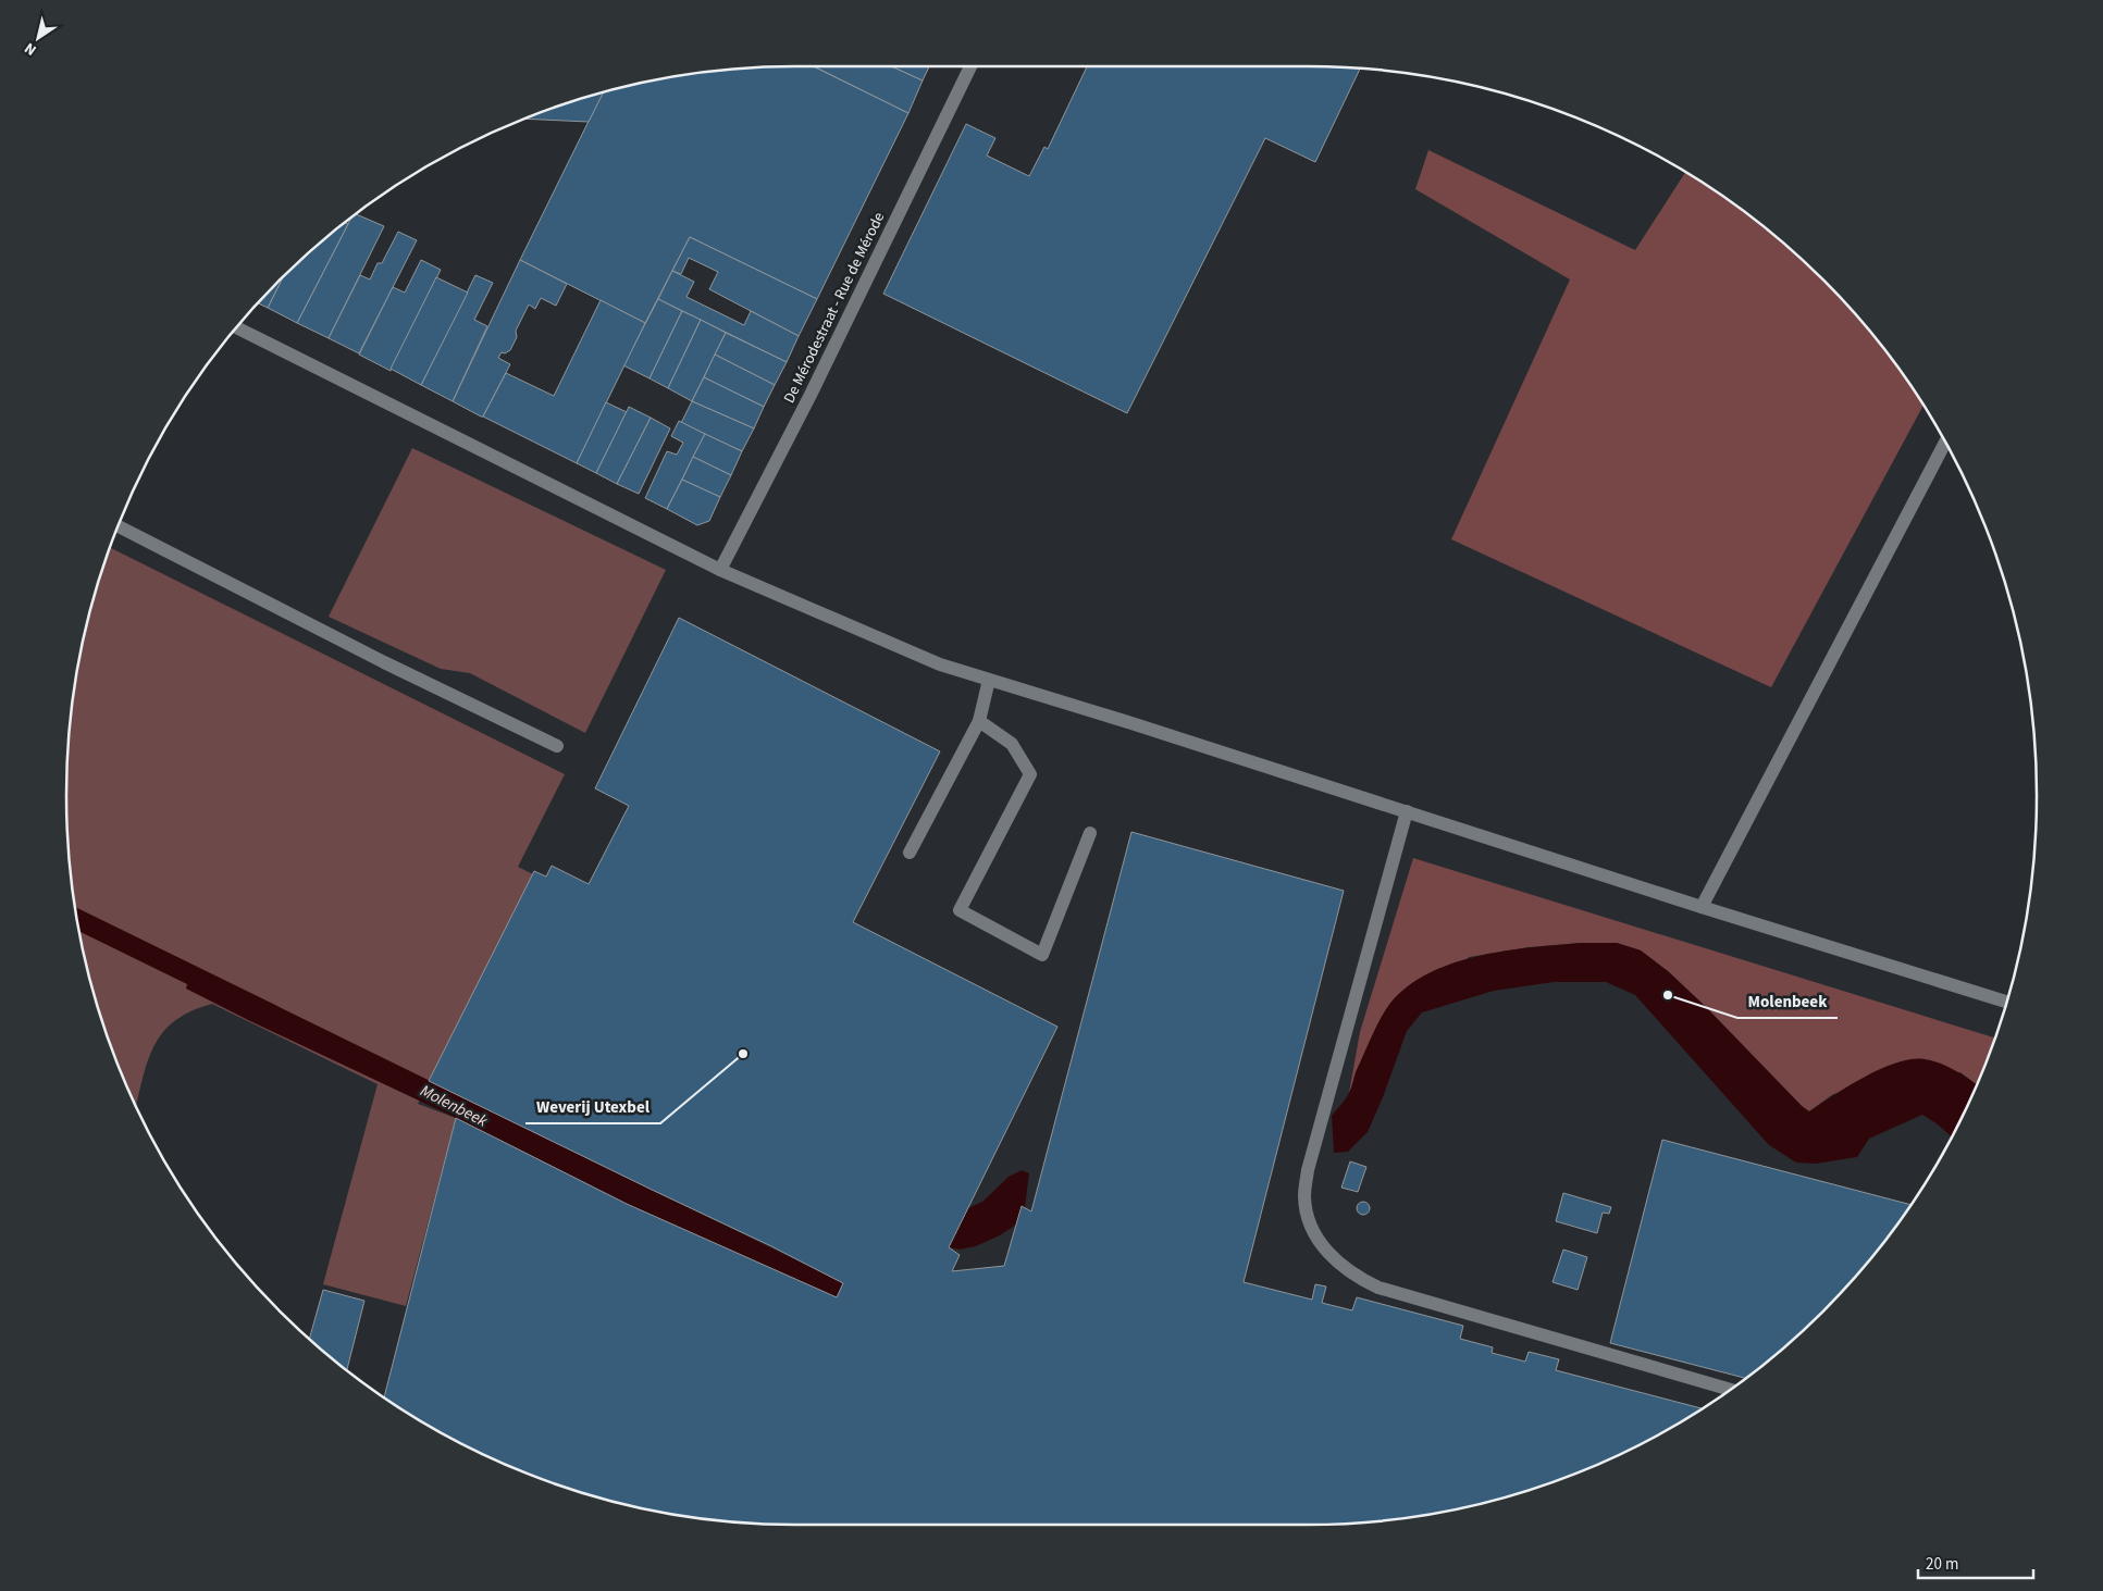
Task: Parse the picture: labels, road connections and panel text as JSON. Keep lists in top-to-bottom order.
{
  "streets": {
    "street": ["De Mérodestraat - Rue de Mérode"]
  },
  "water": ["Molenbeek"],
  "places": ["Molenbeek", "Weverij Utexbel"],
  "scale_bar": "20 m",
  "north": "bottom left"
}
